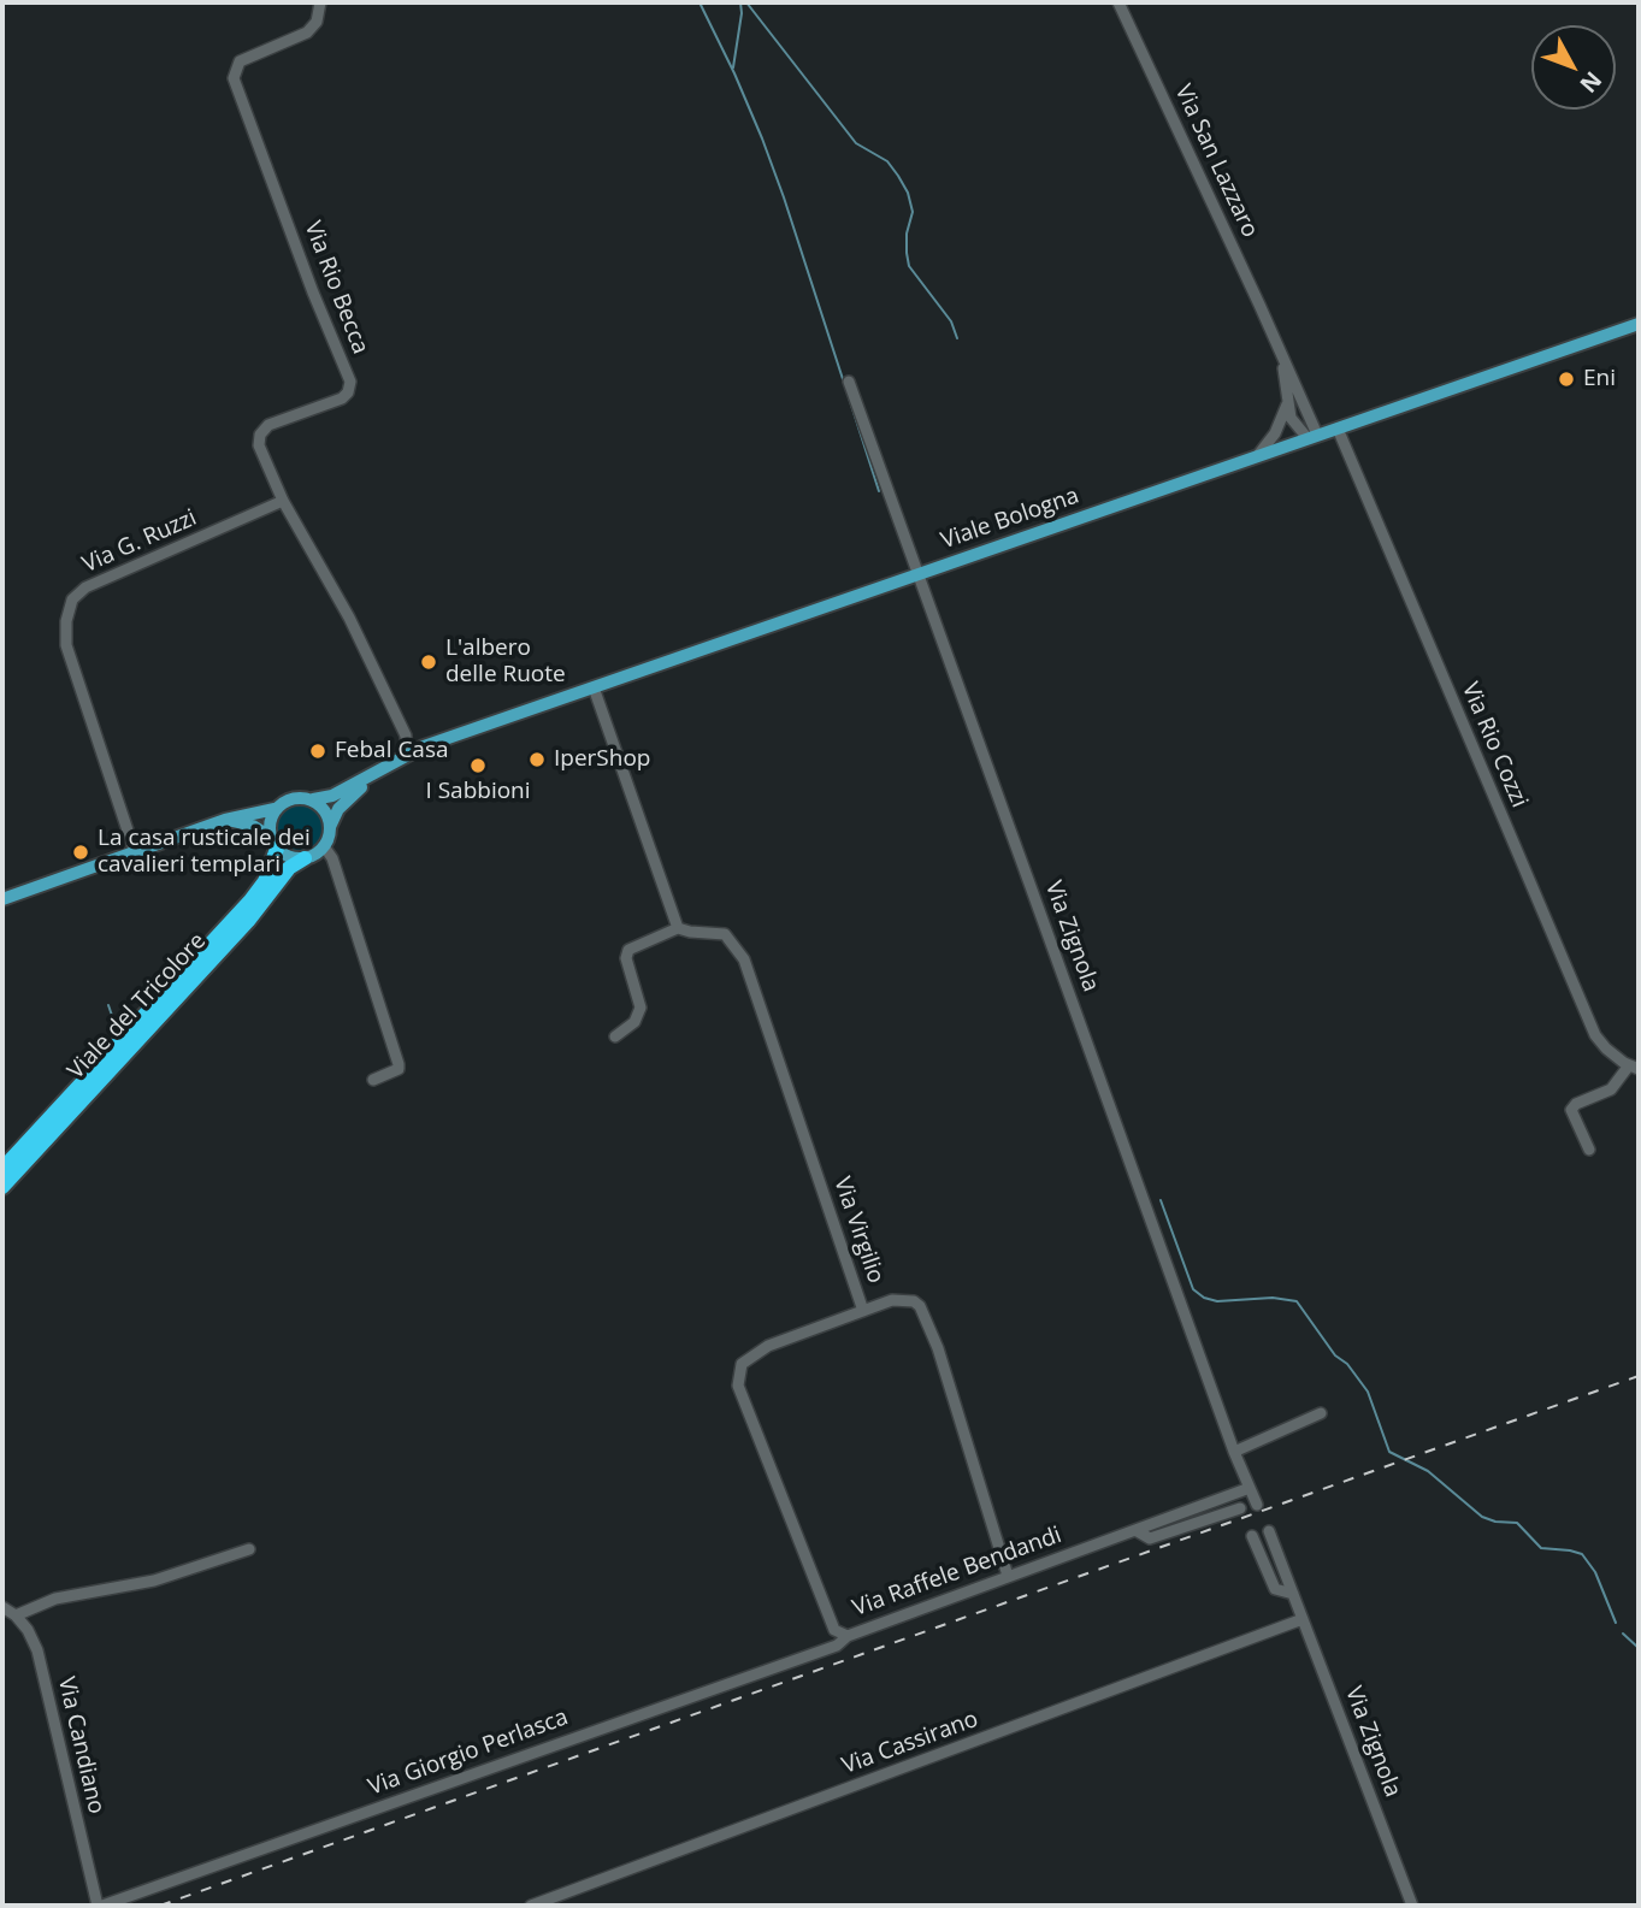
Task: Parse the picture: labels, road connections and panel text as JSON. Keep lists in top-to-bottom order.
{
  "streets": {
    "highway": ["Viale del Tricolore"],
    "main road": ["Viale Bologna"],
    "street": [
      "Via San Lazzaro",
      "Via Rio Becca",
      "Via G. Ruzzi",
      "Via Rio Cozzi",
      "Via Zignola",
      "Via Virgilio",
      "Via Raffele Bendandi",
      "Via Cassirano",
      "Via Candiano",
      "Via Giorgio Perlasca"
    ]
  },
  "crossings": [
    ["Via San Lazzaro", "Viale Bologna"],
    ["Via Rio Becca", "Viale Bologna"],
    ["Via Rio Becca", "Via G. Ruzzi"],
    ["Viale Bologna", "Via Rio Cozzi"],
    ["Viale Bologna", "Via Zignola"],
    ["Via Zignola", "Via Raffele Bendandi"],
    ["Via Zignola", "Via Cassirano"],
    ["Via Virgilio", "Via Raffele Bendandi"],
    ["Via Raffele Bendandi", "Via Giorgio Perlasca"],
    ["Via Candiano", "Via Giorgio Perlasca"]
  ],
  "places": [
    "Eni",
    "L'albero delle Ruote",
    "Febal Casa",
    "IperShop",
    "I Sabbioni",
    "La casa rusticale dei cavalieri templari"
  ],
  "north": "bottom right"
}
